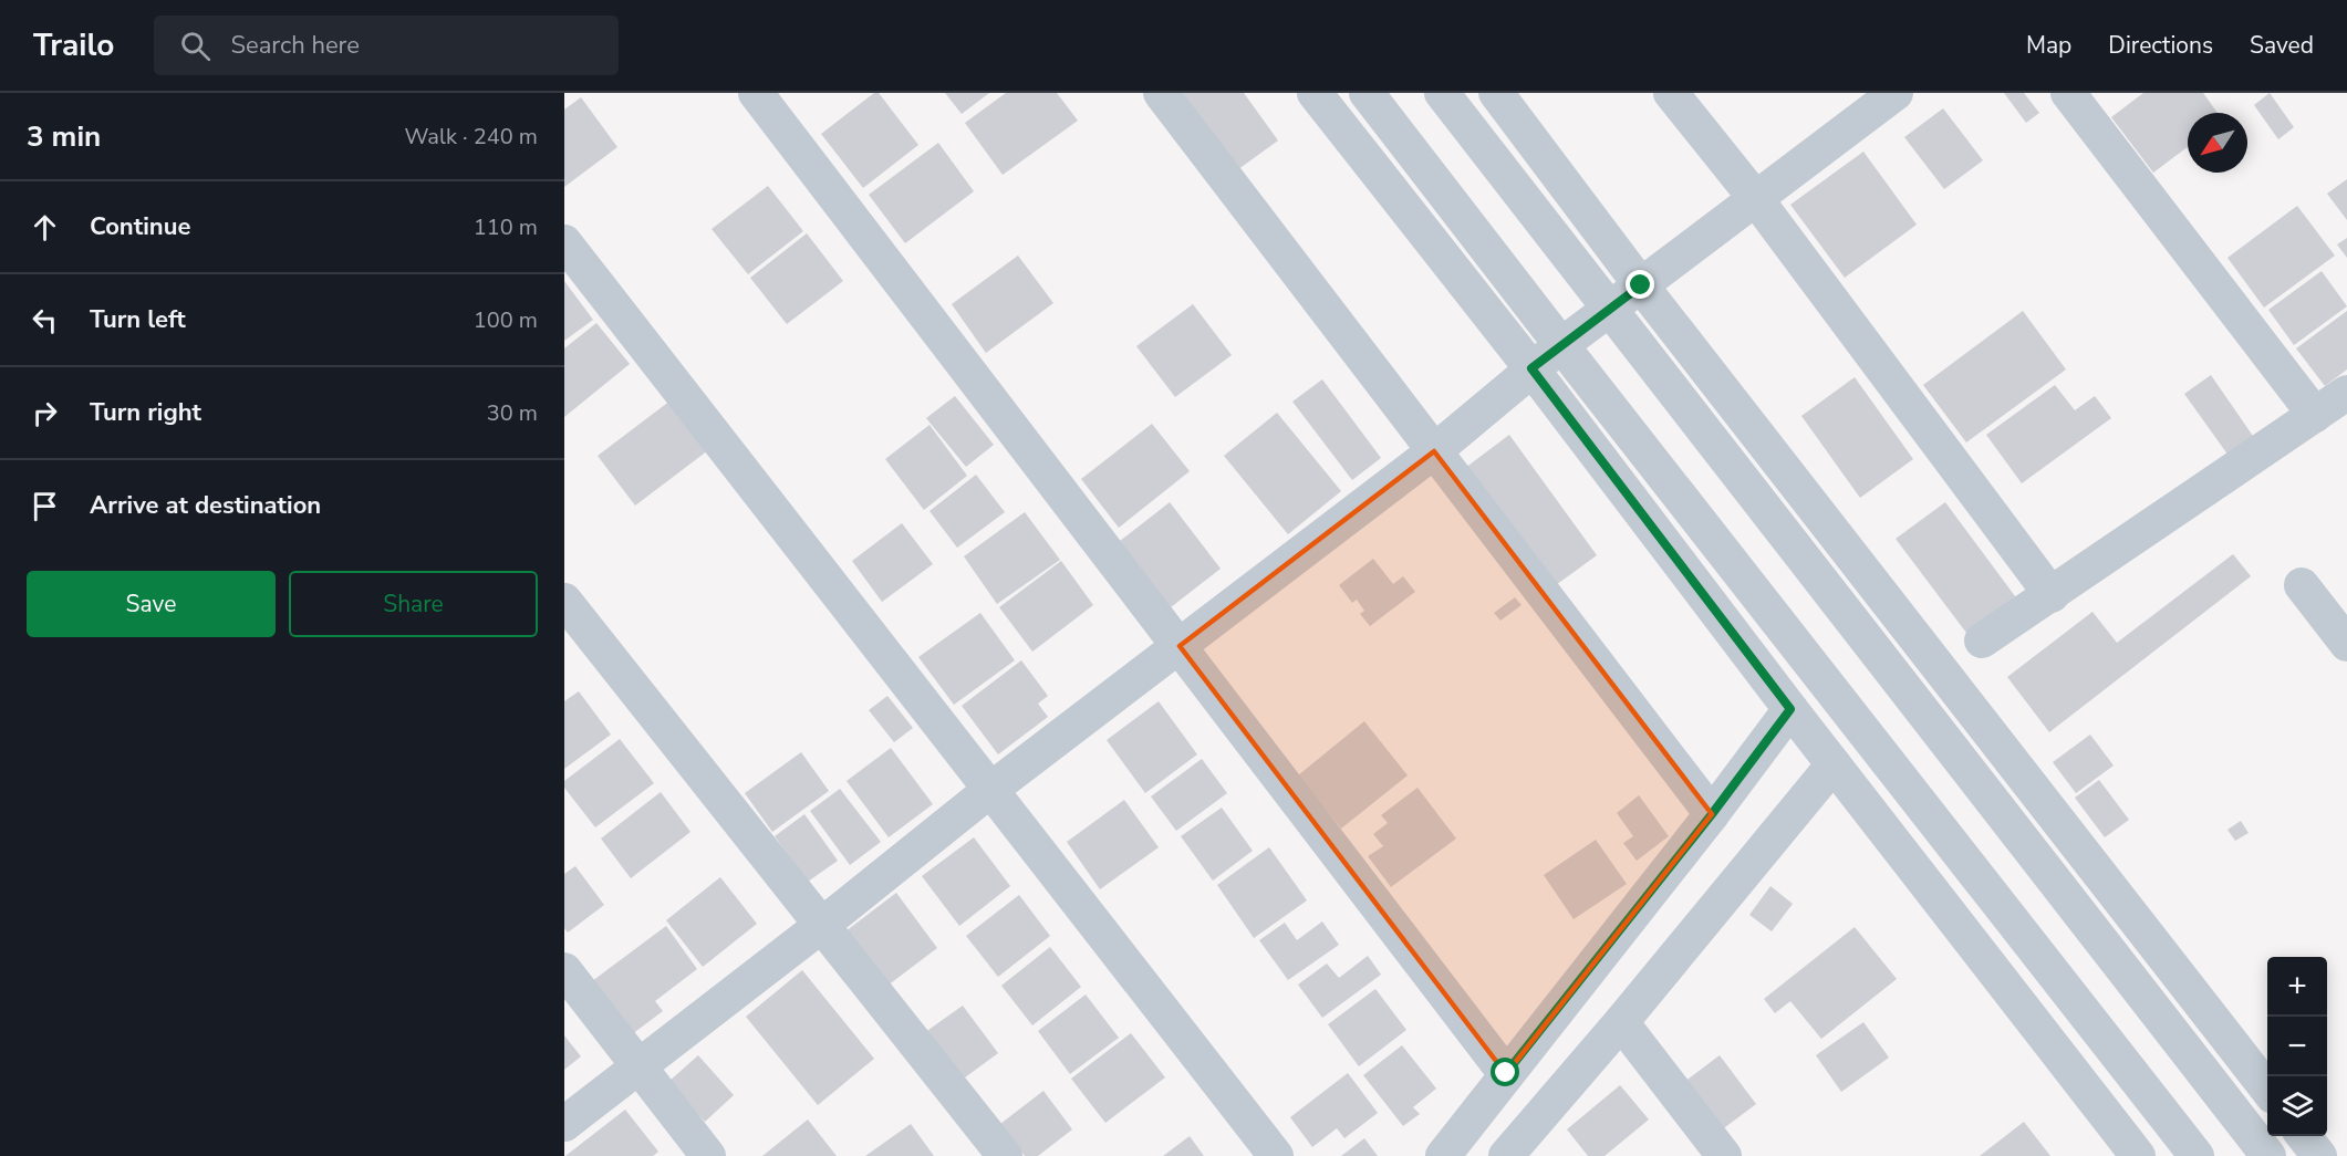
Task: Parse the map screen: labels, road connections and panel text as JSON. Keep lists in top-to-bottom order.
{
  "north": "bottom left",
  "page": {
    "header": "Trailo",
    "search": "Search here",
    "nav": ["Map", "Directions", "Saved"],
    "heading": ["3 min", "Walk · 240 m"],
    "list": [
      ["Continue", "110 m"],
      ["Turn left", "100 m"],
      ["Turn right", "30 m"],
      "Arrive at destination"
    ],
    "buttons": ["Save", "Share"],
    "map_buttons": ["+", "−"]
  }
}
